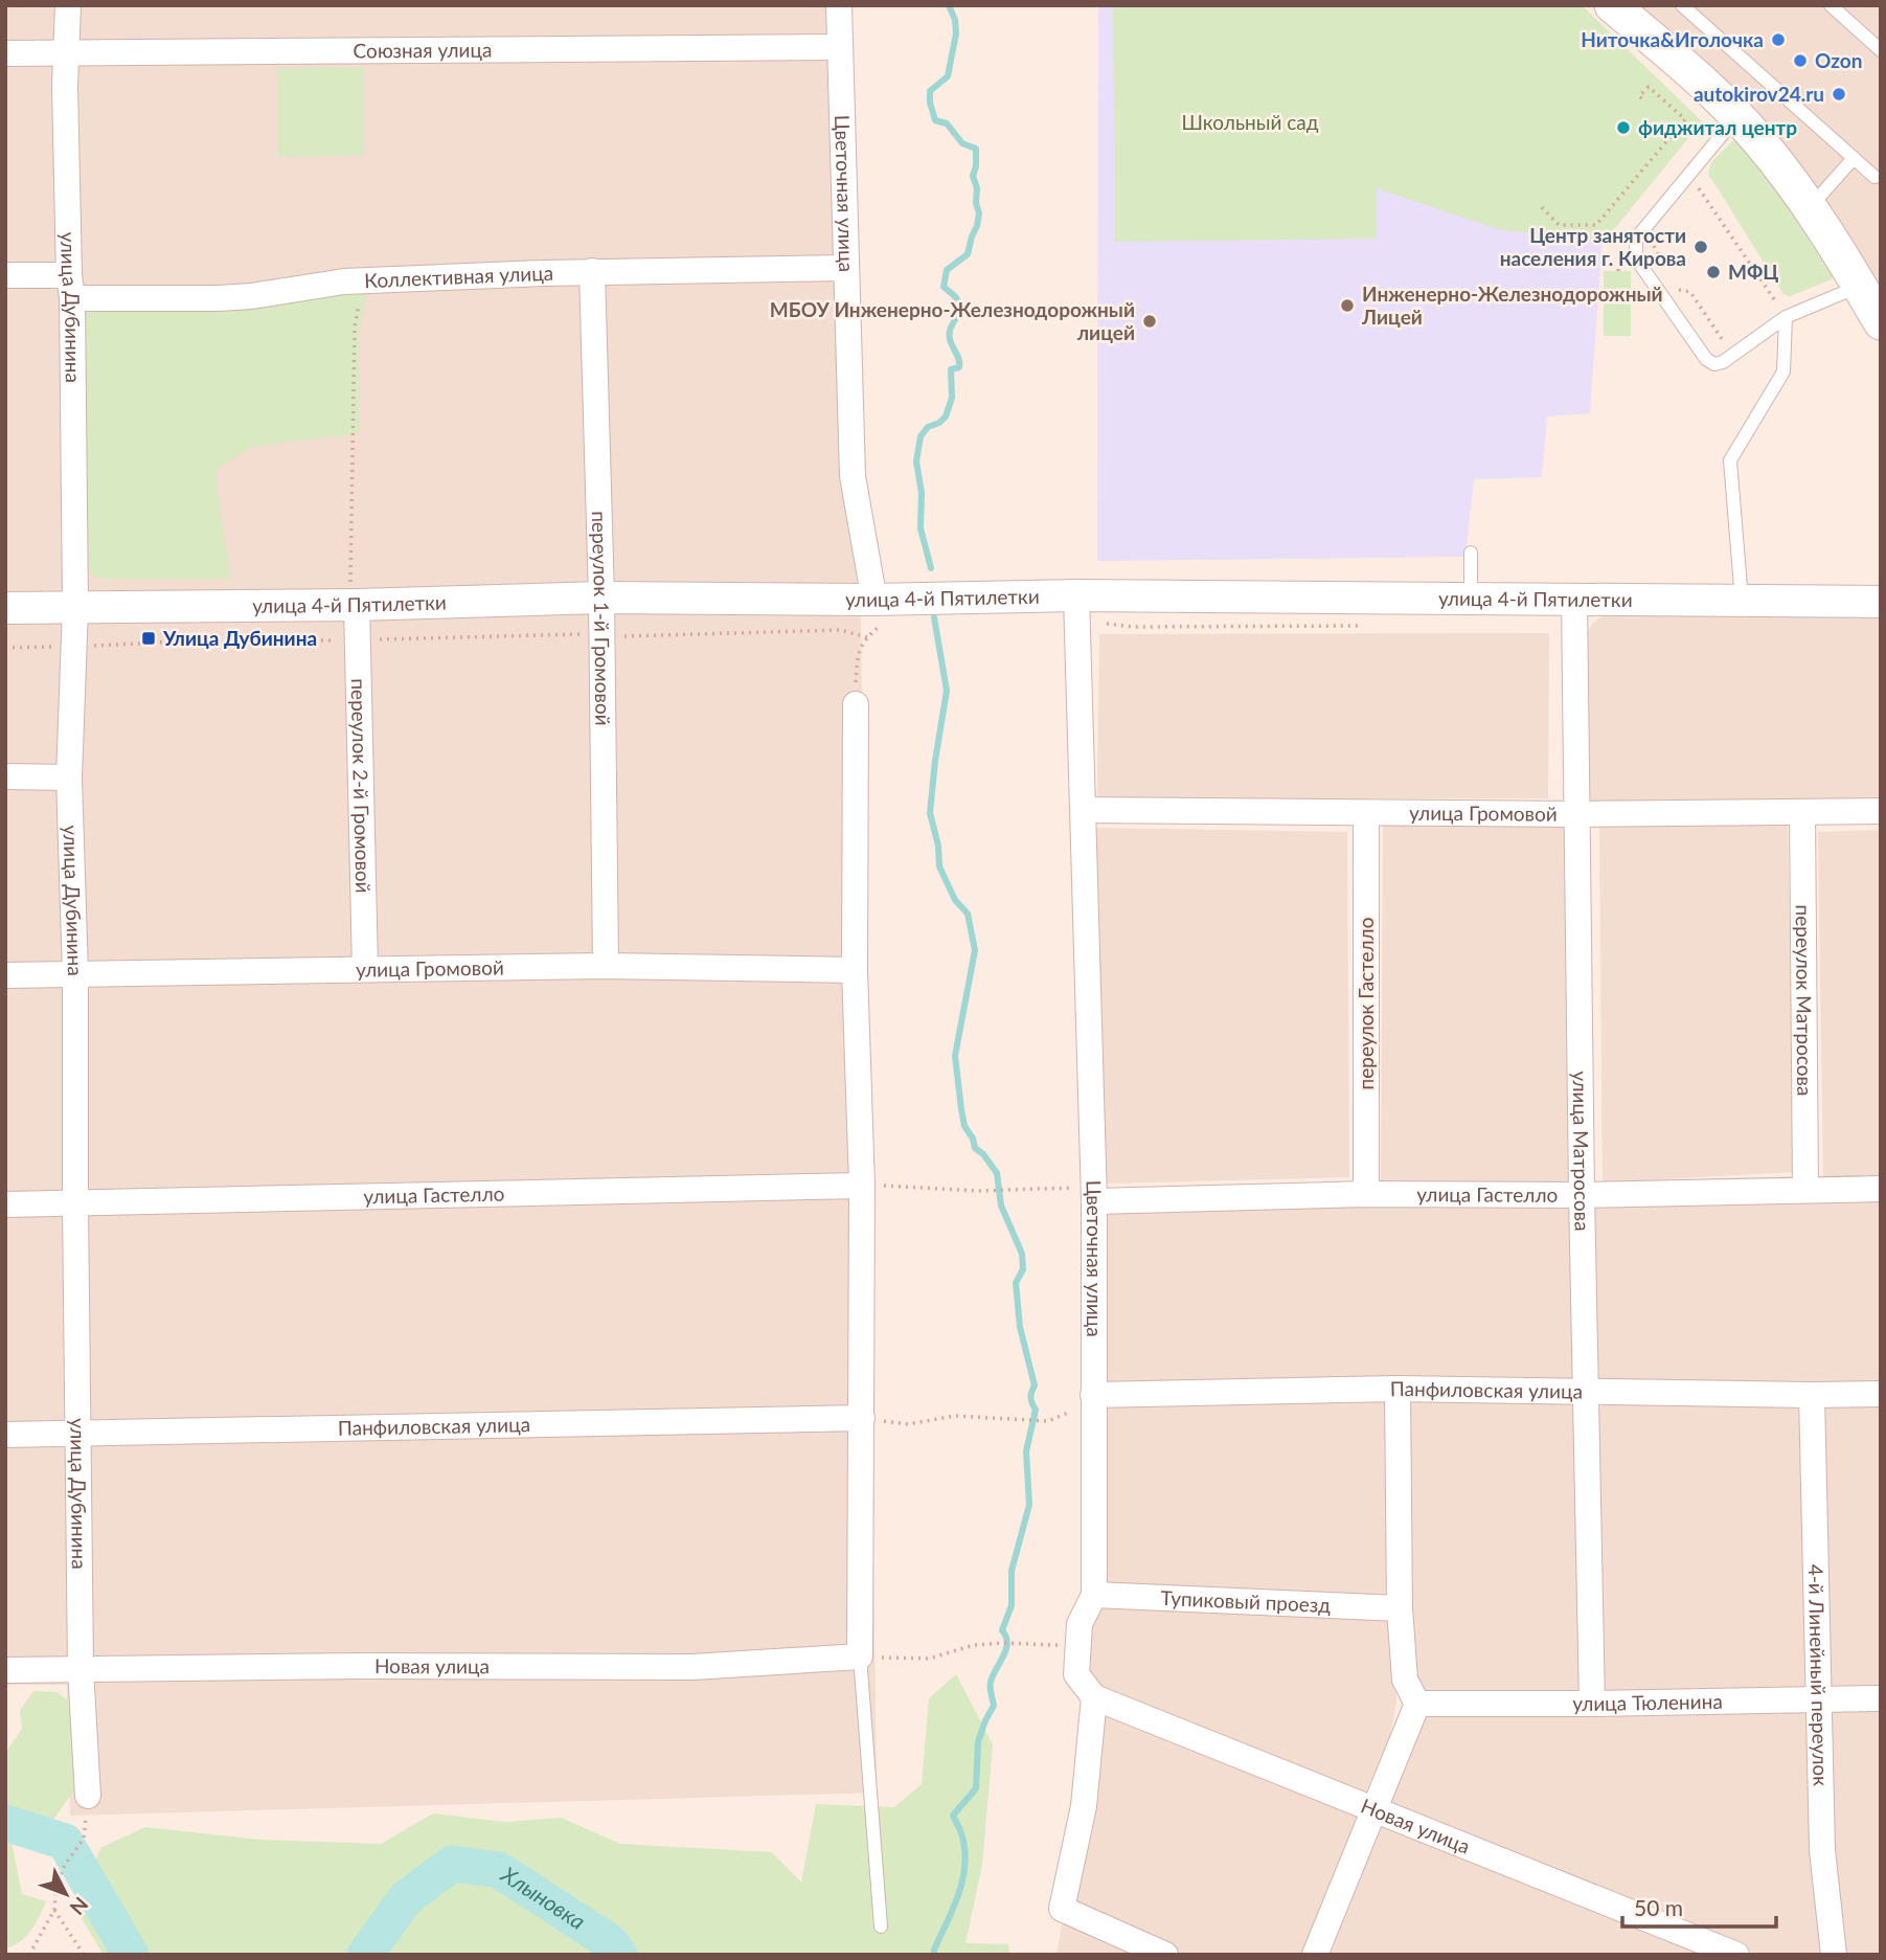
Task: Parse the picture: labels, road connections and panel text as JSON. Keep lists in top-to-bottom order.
{
  "streets": {
    "street": [
      "Союзная улица",
      "Цветочная улица",
      "Коллективная улица",
      "улица Дубинина",
      "улица 4-й Пятилетки",
      "переулок 1-й Громовой",
      "переулок 2-й Громовой",
      "улица Громовой",
      "переулок Матросова",
      "переулок Гастелло",
      "улица Матросова",
      "улица Гастелло",
      "Панфиловская улица",
      "Тупиковый проезд",
      "Новая улица",
      "4-й Линейный переулок",
      "улица Тюленина"
    ]
  },
  "crossings": [
    ["Союзная улица", "Цветочная улица"],
    ["Союзная улица", "улица Дубинина"],
    ["Цветочная улица", "Коллективная улица"],
    ["Цветочная улица", "улица 4-й Пятилетки"],
    ["Цветочная улица", "улица Громовой"],
    ["Цветочная улица", "улица Гастелло"],
    ["Цветочная улица", "Панфиловская улица"],
    ["Цветочная улица", "Тупиковый проезд"],
    ["Цветочная улица", "Новая улица"],
    ["Коллективная улица", "улица Дубинина"],
    ["Коллективная улица", "переулок 1-й Громовой"],
    ["улица Дубинина", "улица 4-й Пятилетки"],
    ["улица Дубинина", "улица Громовой"],
    ["улица Дубинина", "улица Гастелло"],
    ["улица Дубинина", "Панфиловская улица"],
    ["улица Дубинина", "Новая улица"],
    ["улица 4-й Пятилетки", "переулок 1-й Громовой"],
    ["улица 4-й Пятилетки", "переулок 2-й Громовой"],
    ["улица 4-й Пятилетки", "улица Матросова"],
    ["переулок 1-й Громовой", "улица Громовой"],
    ["переулок 2-й Громовой", "улица Громовой"],
    ["улица Громовой", "переулок Матросова"],
    ["улица Громовой", "переулок Гастелло"],
    ["улица Громовой", "улица Матросова"],
    ["переулок Матросова", "улица Гастелло"],
    ["переулок Гастелло", "улица Гастелло"],
    ["улица Матросова", "улица Гастелло"],
    ["улица Матросова", "Панфиловская улица"],
    ["улица Матросова", "улица Тюленина"],
    ["Панфиловская улица", "4-й Линейный переулок"],
    ["4-й Линейный переулок", "улица Тюленина"]
  ],
  "water": ["Хлыновка"],
  "parks": ["Школьный сад"],
  "places": {
    "other": [
      "Ниточка&Иголочка",
      "Ozon",
      "autokirov24.ru",
      "фиджитал центр",
      "Центр занятости населения г. Кирова",
      "МФЦ",
      "Инженерно-Железнодорожный Лицей",
      "МБОУ Инженерно-Железнодорожный лицей"
    ],
    "transit": ["Улица Дубинина"]
  },
  "scale_bar": "50 m",
  "north": "bottom right"
}
